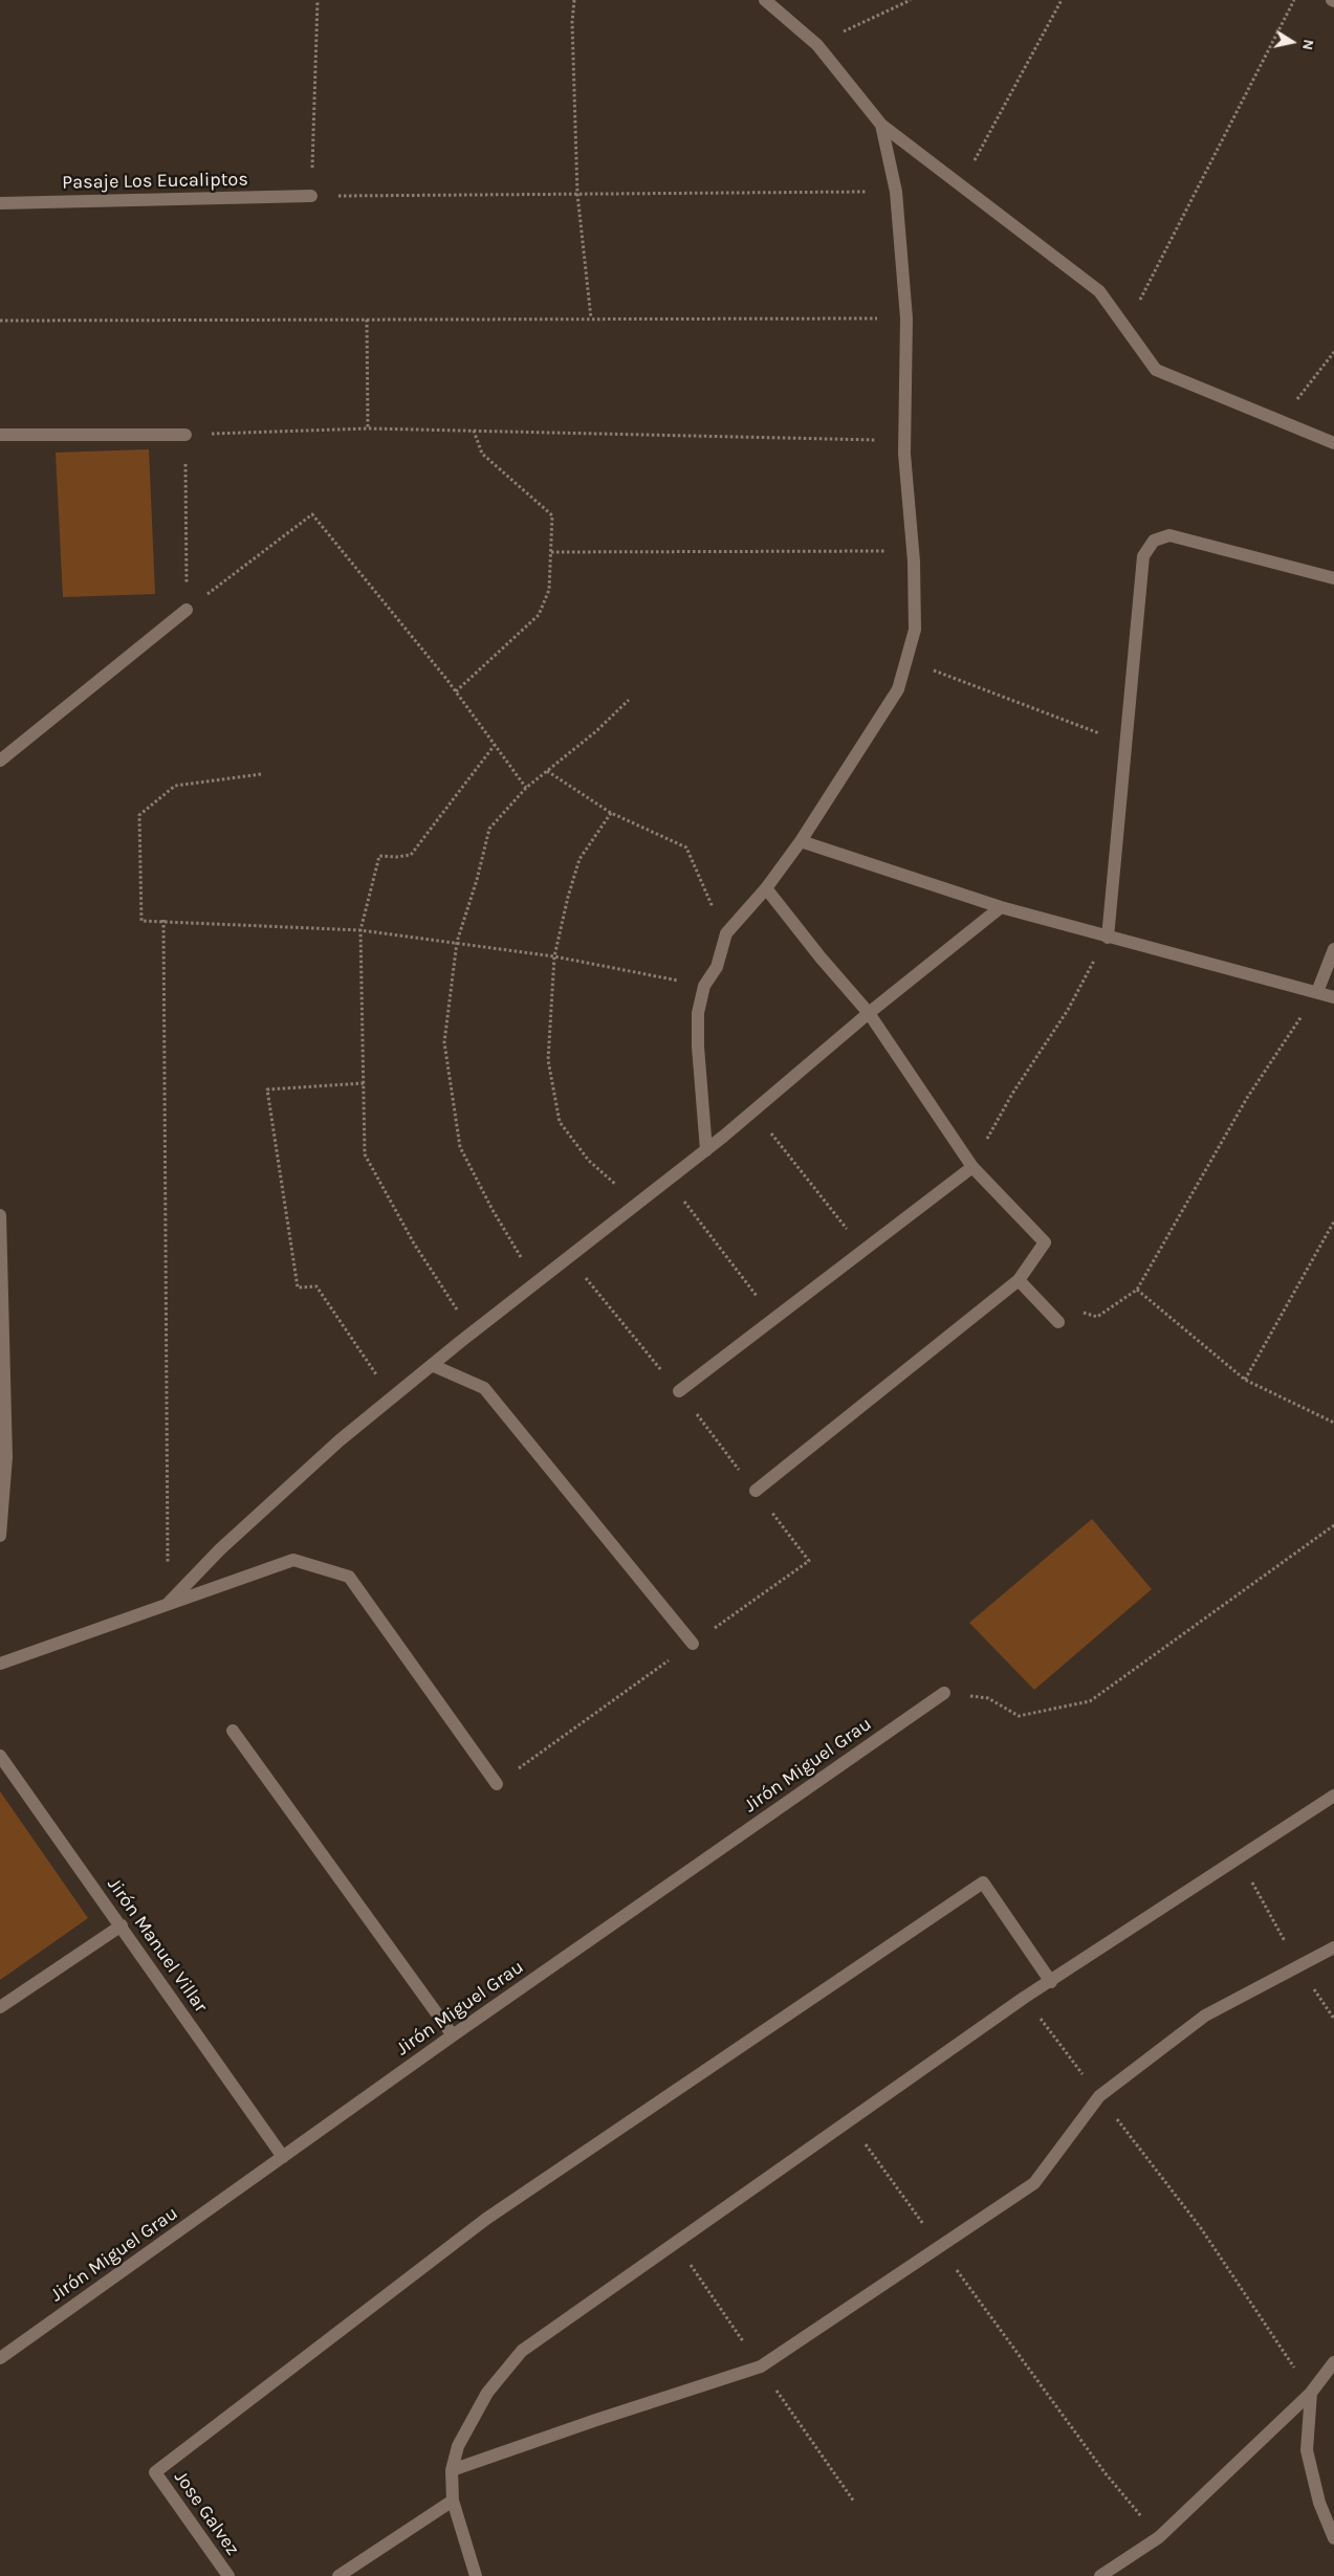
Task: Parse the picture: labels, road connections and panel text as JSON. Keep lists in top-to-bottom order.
{
  "streets": {
    "street": [
      "Pasaje Los Eucaliptos",
      "Jirón Miguel Grau",
      "Jirón Manuel Villar",
      "Jose Galvez"
    ]
  },
  "crossings": [
    ["Jirón Miguel Grau", "Jirón Manuel Villar"]
  ],
  "north": "right"
}
